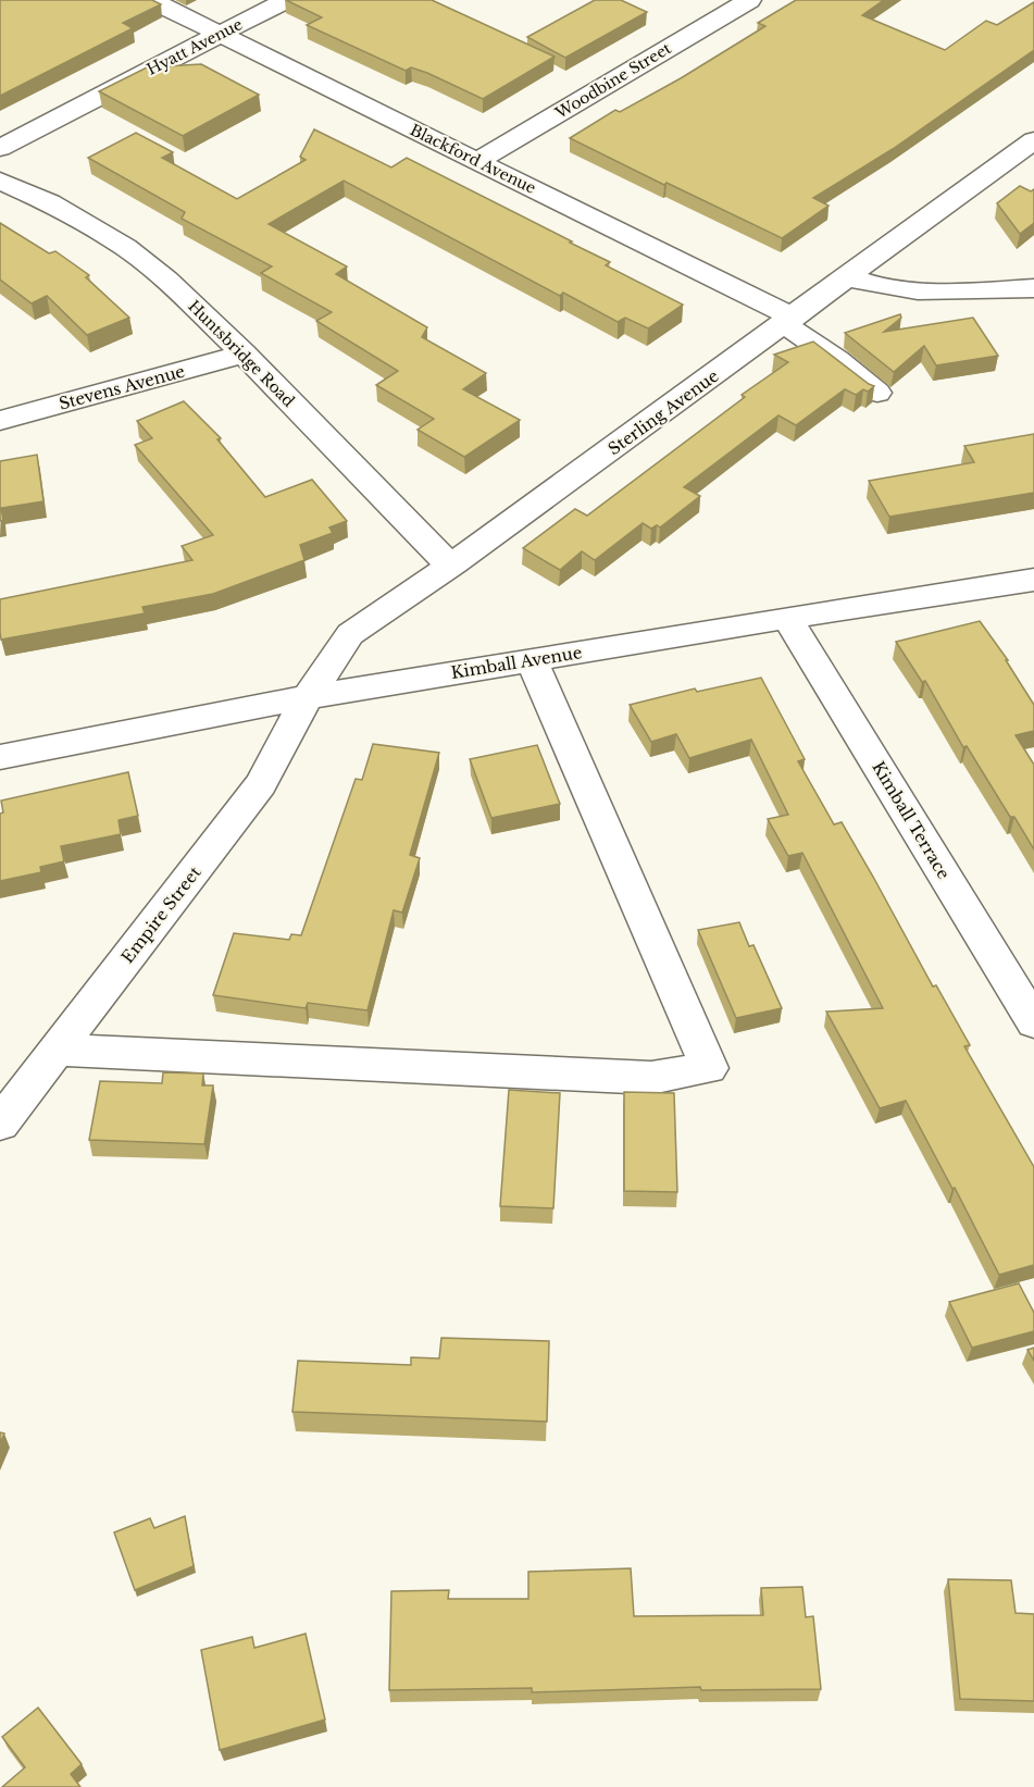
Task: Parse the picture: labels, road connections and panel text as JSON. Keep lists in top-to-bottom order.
{
  "streets": {
    "street": [
      "Hyatt Avenue",
      "Woodbine Street",
      "Blackford Avenue",
      "Huntsbridge Road",
      "Stevens Avenue",
      "Sterling Avenue",
      "Kimball Avenue",
      "Kimball Terrace",
      "Empire Street"
    ]
  },
  "crossings": [
    ["Hyatt Avenue", "Blackford Avenue"],
    ["Woodbine Street", "Blackford Avenue"],
    ["Blackford Avenue", "Sterling Avenue"],
    ["Huntsbridge Road", "Stevens Avenue"],
    ["Huntsbridge Road", "Sterling Avenue"],
    ["Sterling Avenue", "Kimball Avenue"],
    ["Sterling Avenue", "Empire Street"],
    ["Kimball Avenue", "Kimball Terrace"],
    ["Kimball Avenue", "Empire Street"]
  ]
}
